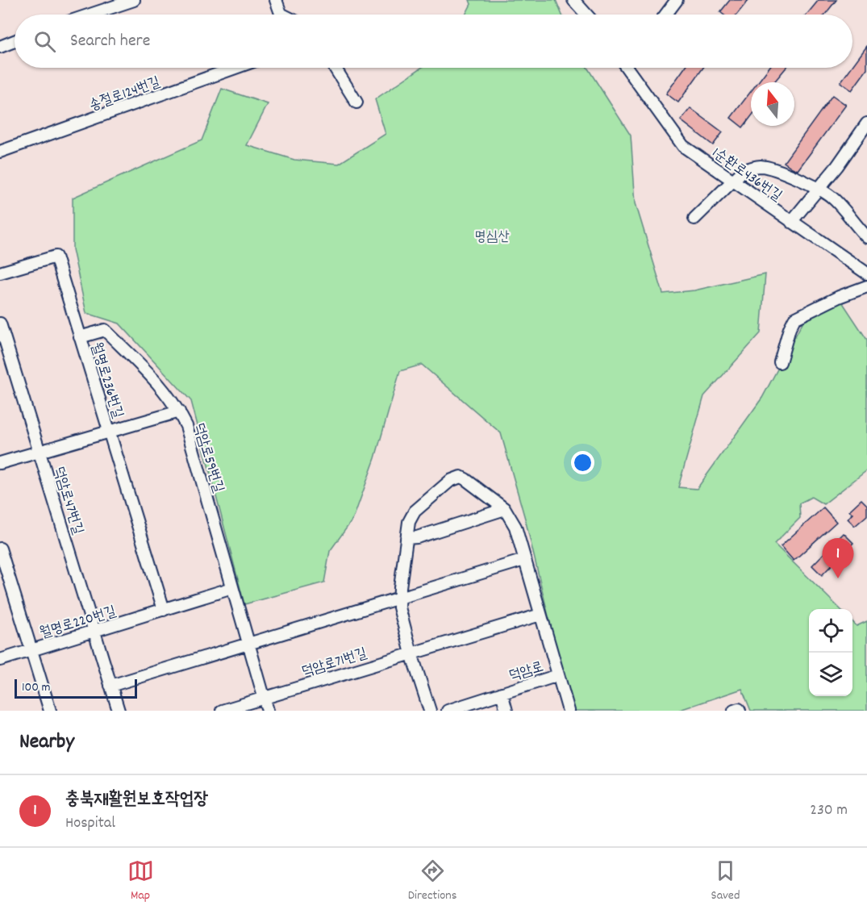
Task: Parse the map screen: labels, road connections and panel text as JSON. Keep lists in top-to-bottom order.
{
  "streets": {
    "street": [
      "송절로124번길",
      "1순환로436번길",
      "월명로236번길",
      "덕암로59번길",
      "덕암로47번길",
      "월명로220번길",
      "덕암로71번길",
      "덕암로"
    ]
  },
  "crossings": [
    ["월명로236번길", "덕암로59번길"],
    ["월명로236번길", "덕암로47번길"],
    ["월명로236번길", "월명로220번길"],
    ["덕암로59번길", "월명로220번길"],
    ["덕암로59번길", "덕암로71번길"],
    ["덕암로47번길", "월명로220번길"]
  ],
  "parks": ["명심산"],
  "scale_bar": "100 m",
  "north": "top",
  "page": {
    "search": "Search here",
    "pins": "1",
    "scale": "100 m",
    "heading": "Nearby",
    "list": [
      {
        "mark": "1",
        "name": "충북재활원보호작업장",
        "note": "Hospital",
        "value": "230 m"
      }
    ],
    "nav": ["Map", "Directions", "Saved"]
  }
}
